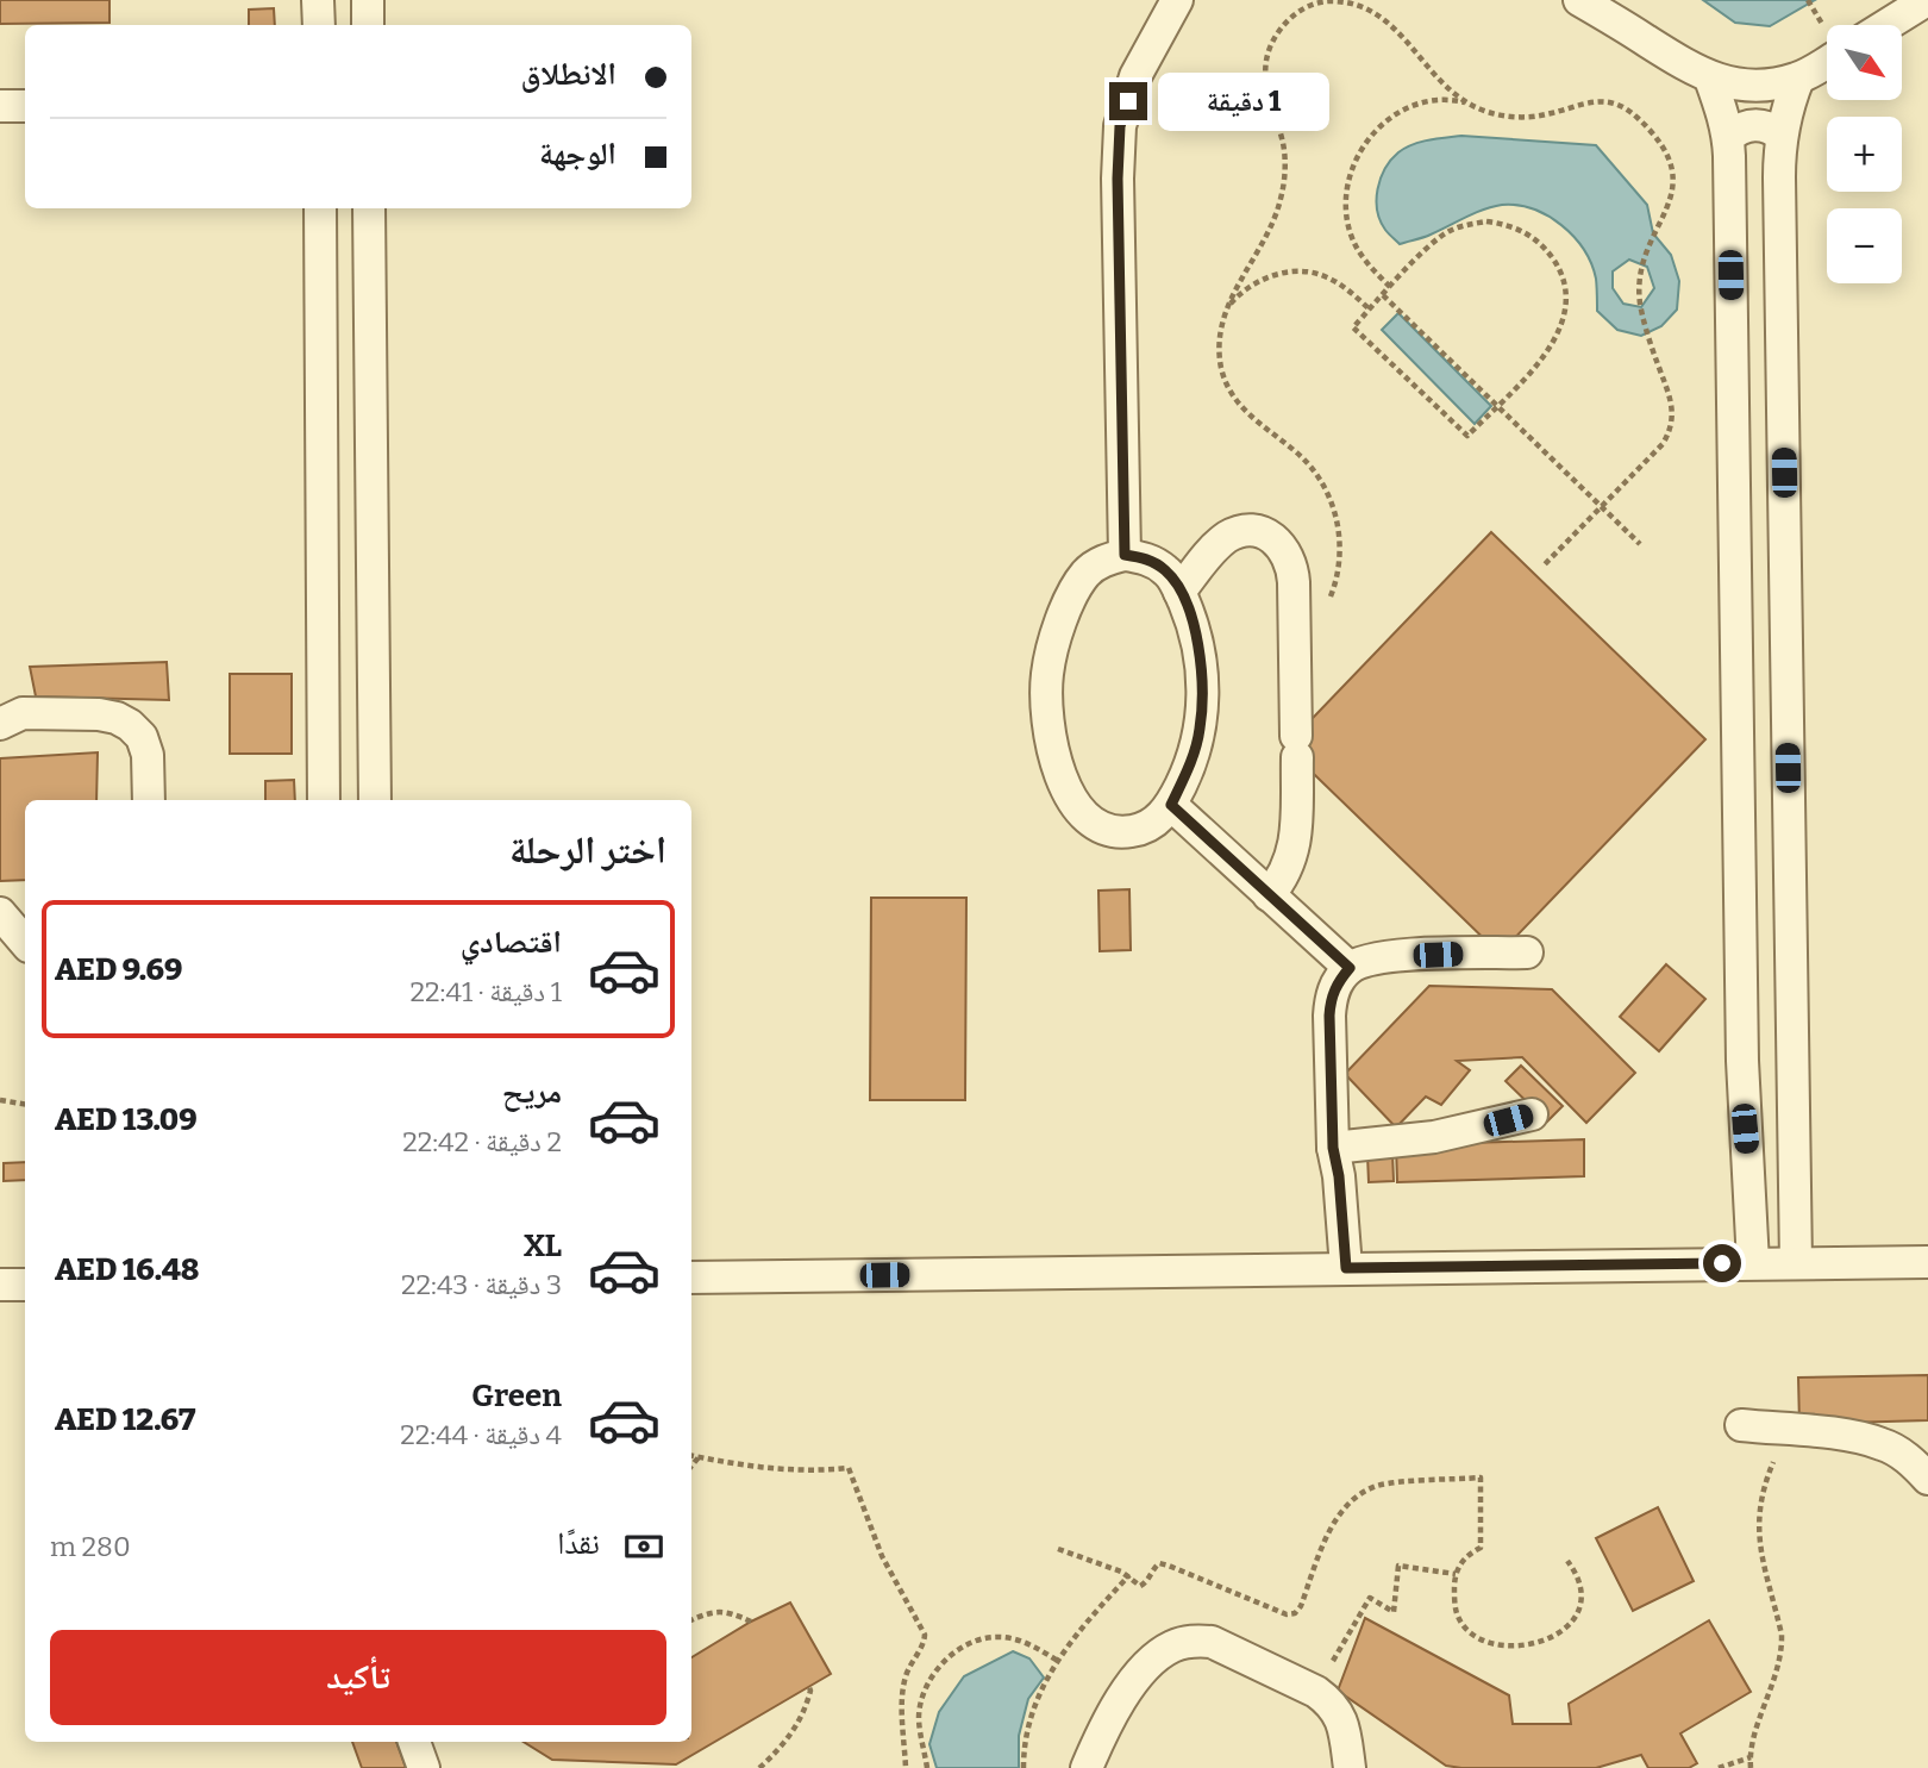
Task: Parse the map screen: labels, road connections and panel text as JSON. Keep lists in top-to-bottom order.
{
  "north": "bottom right",
  "page": {
    "map_buttons": ["+", "−"],
    "banner": ["الانطلاق", "الوجهة"],
    "bubble": "1 دقيقة",
    "heading": "اختر الرحلة",
    "list": [
      {
        "name": "اقتصادي",
        "note": "1 دقيقة · 22:41",
        "value": "AED 9.69"
      },
      {
        "name": "مريح",
        "note": "2 دقيقة · 22:42",
        "value": "AED 13.09"
      },
      {
        "name": "XL",
        "note": "3 دقيقة · 22:43",
        "value": "AED 16.48"
      },
      {
        "name": "Green",
        "note": "4 دقيقة · 22:44",
        "value": "AED 12.67"
      }
    ],
    "pay": ["نقدًا", "280 m"],
    "buttons": "تأكيد"
  }
}
